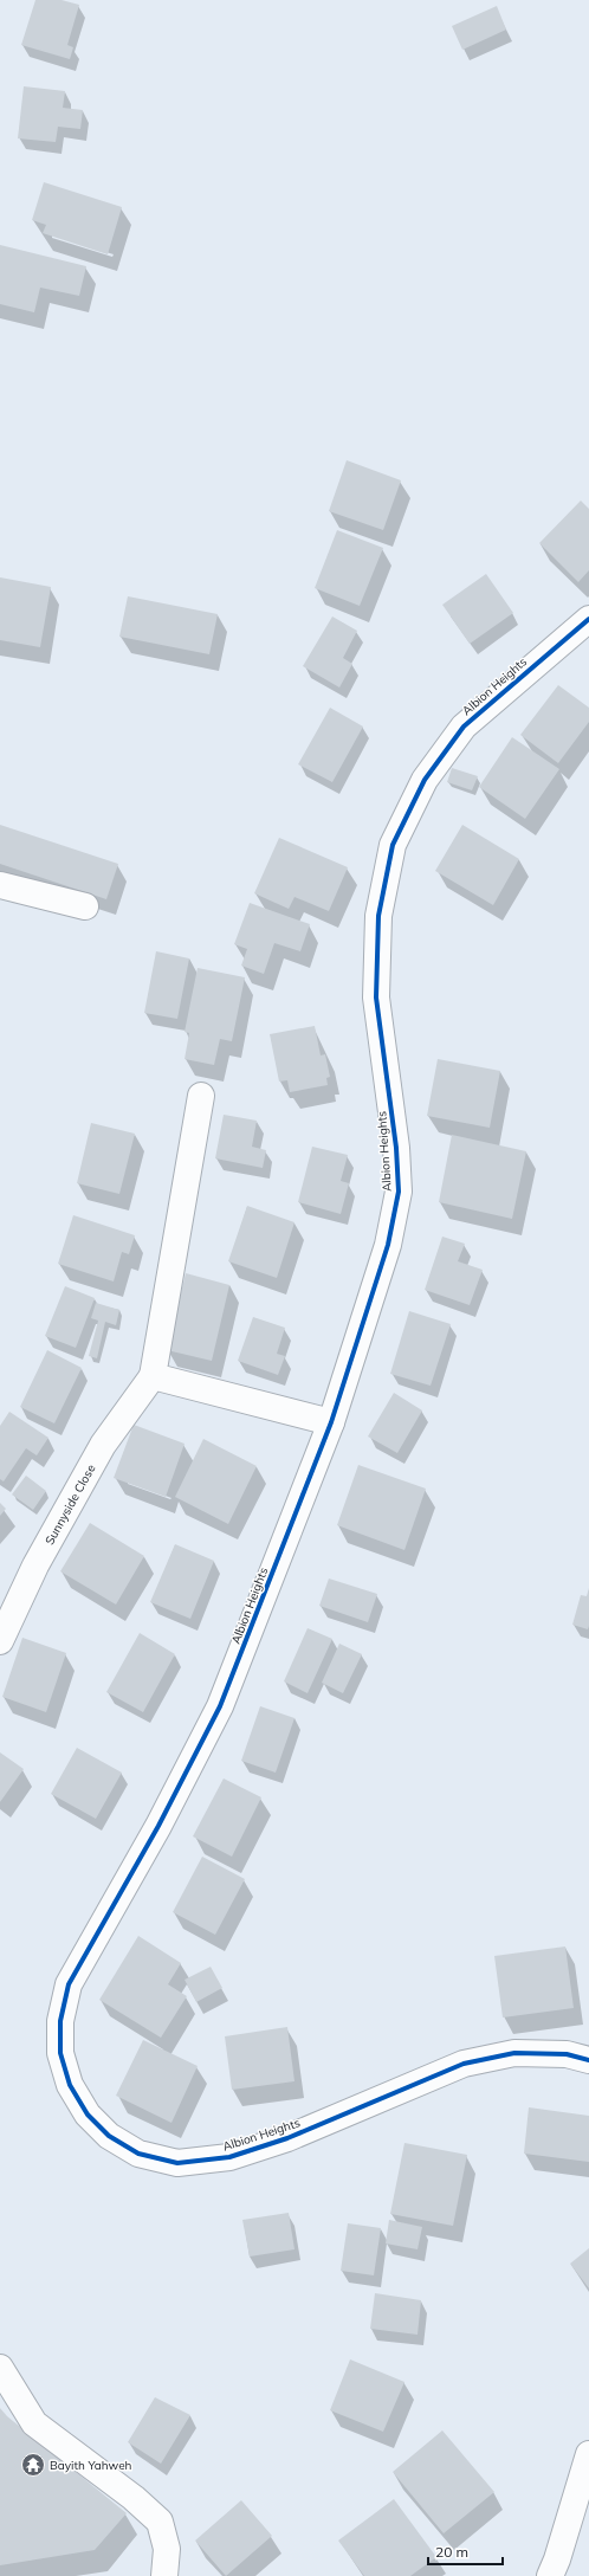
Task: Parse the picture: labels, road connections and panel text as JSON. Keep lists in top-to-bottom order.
{
  "streets": {
    "street": ["Albion Heights", "Sunnyside Close"]
  },
  "places": {
    "temple": ["Bayith Yahweh"]
  },
  "scale_bar": "20 m"
}
